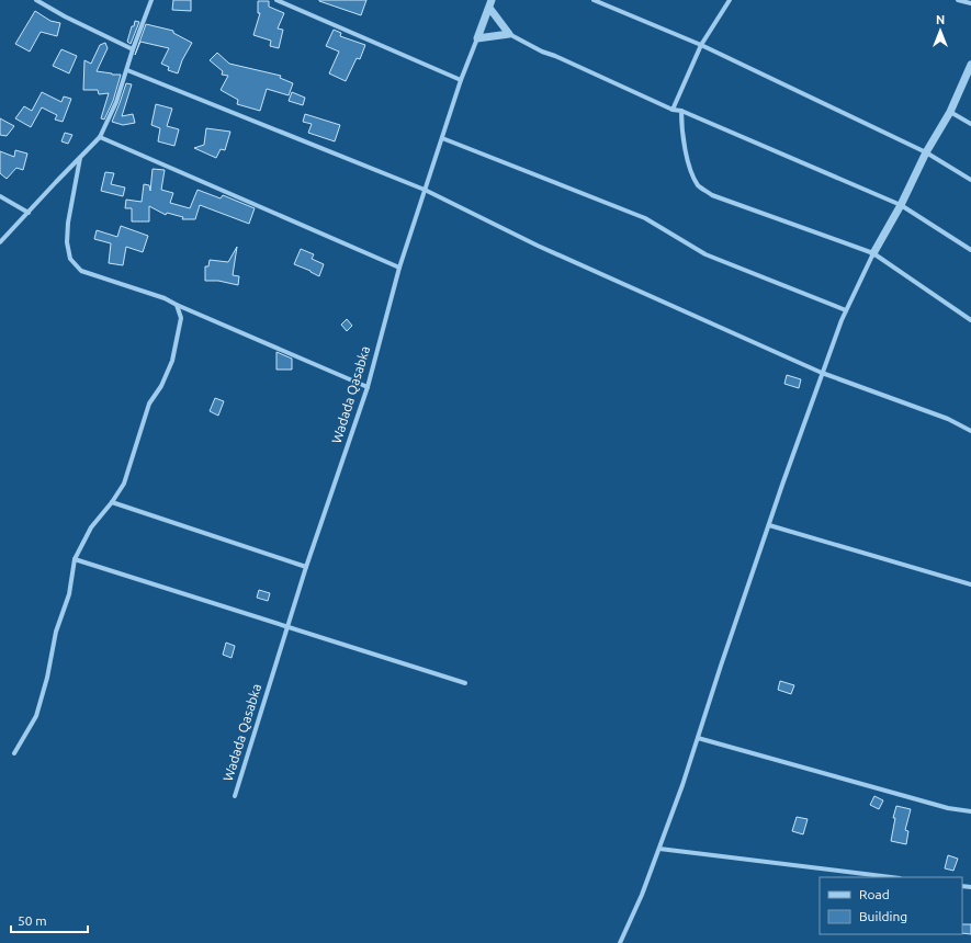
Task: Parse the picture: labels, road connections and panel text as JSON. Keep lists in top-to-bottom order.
{
  "streets": {
    "street": ["Wadada Qasabka"]
  },
  "legend": ["Road", "Building"],
  "scale_bar": "50 m",
  "north": "top"
}
